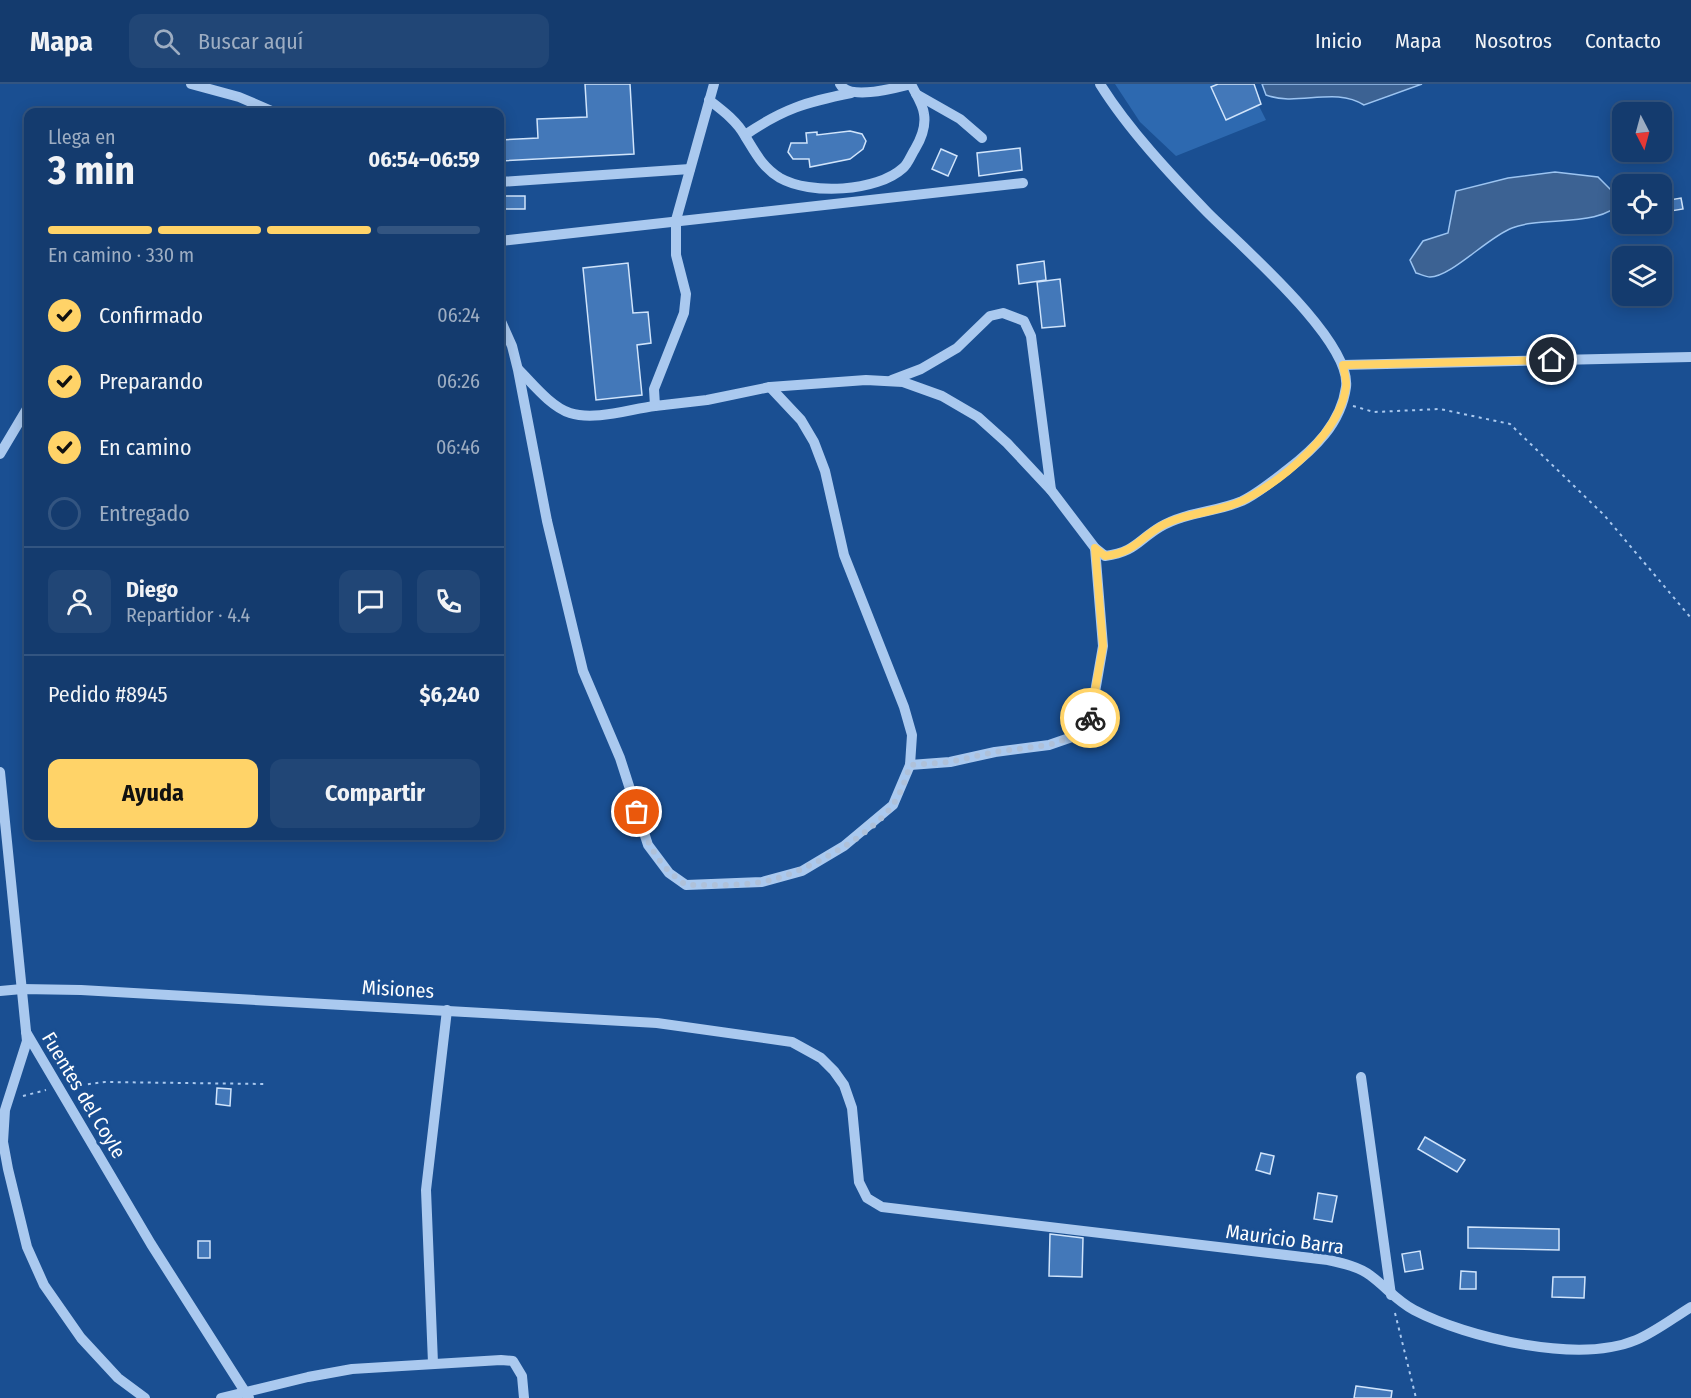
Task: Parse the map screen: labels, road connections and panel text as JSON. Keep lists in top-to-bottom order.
{
  "streets": {
    "street": ["Misiones", "Fuentes del Coyle", "Mauricio Barra"]
  },
  "crossings": [
    ["Misiones", "Fuentes del Coyle"],
    ["Misiones", "Mauricio Barra"]
  ],
  "north": "bottom",
  "page": {
    "header": "Mapa",
    "search": "Buscar aquí",
    "nav": [
      "Inicio",
      "Mapa",
      "Nosotros",
      "Contacto"
    ],
    "heading": ["3 min", "Llega en", "06:54–06:59"],
    "panel": [
      "Diego",
      "Repartidor · 4.4",
      "Pedido #8945",
      "$6,240"
    ],
    "bar": "En camino · 330 m",
    "list": [
      ["Confirmado", "06:24"],
      ["Preparando", "06:26"],
      ["En camino", "06:46"],
      "Entregado"
    ],
    "buttons": ["Ayuda", "Compartir"]
  }
}
